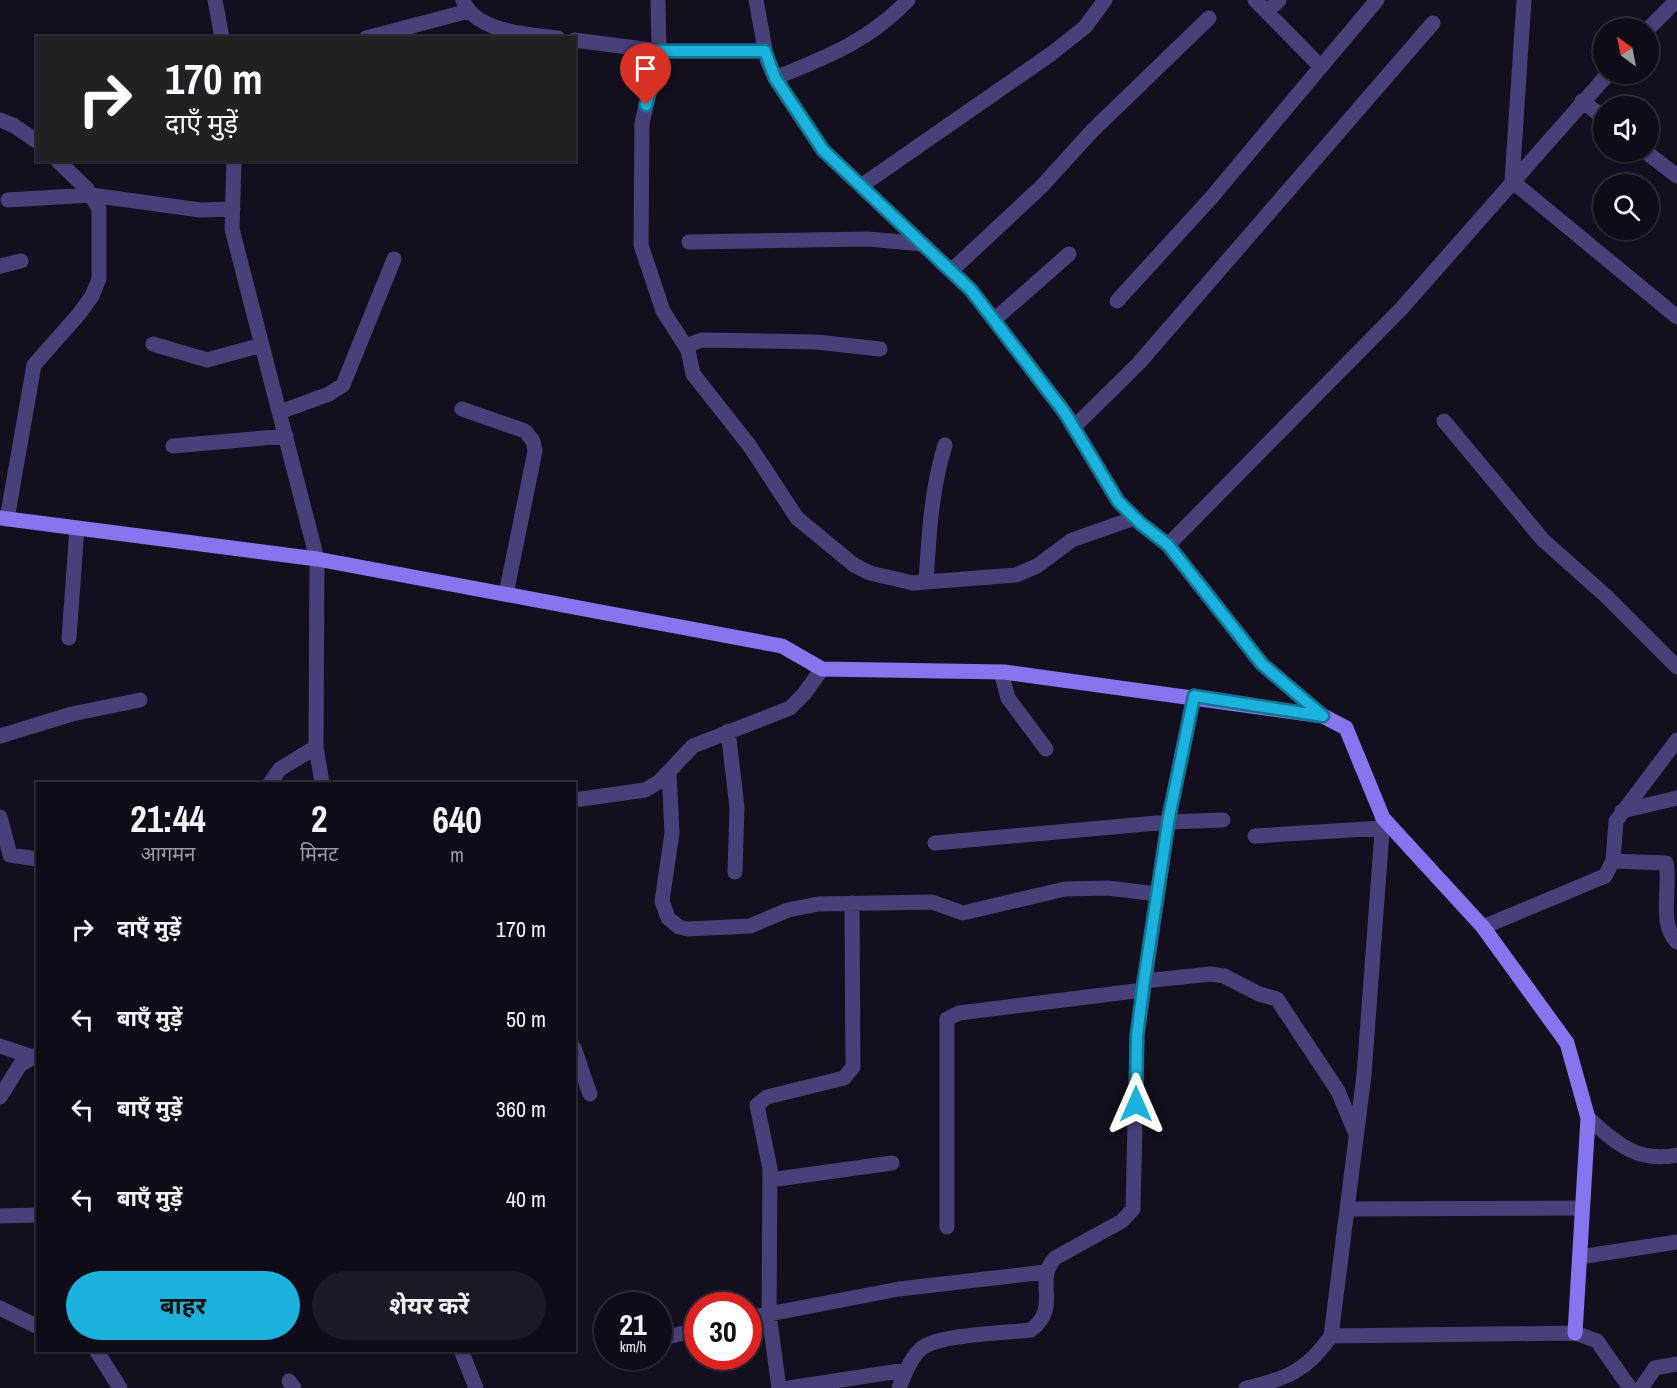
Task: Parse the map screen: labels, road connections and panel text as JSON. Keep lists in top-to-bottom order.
{
  "north": "top left",
  "page": {
    "turn": ["170 m", "दाएँ मुड़ें"],
    "eta": [
      "21:44",
      "आगमन",
      "2",
      "मिनट",
      "640",
      "m"
    ],
    "list": [
      {
        "name": "दाएँ मुड़ें",
        "value": "170 m"
      },
      {
        "name": "बाएँ मुड़ें",
        "value": "50 m"
      },
      {
        "name": "बाएँ मुड़ें",
        "value": "360 m"
      },
      {
        "name": "बाएँ मुड़ें",
        "value": "40 m"
      }
    ],
    "buttons": ["बाहर", "शेयर करें"],
    "speed": "21 km/h",
    "limit": "30"
  }
}
